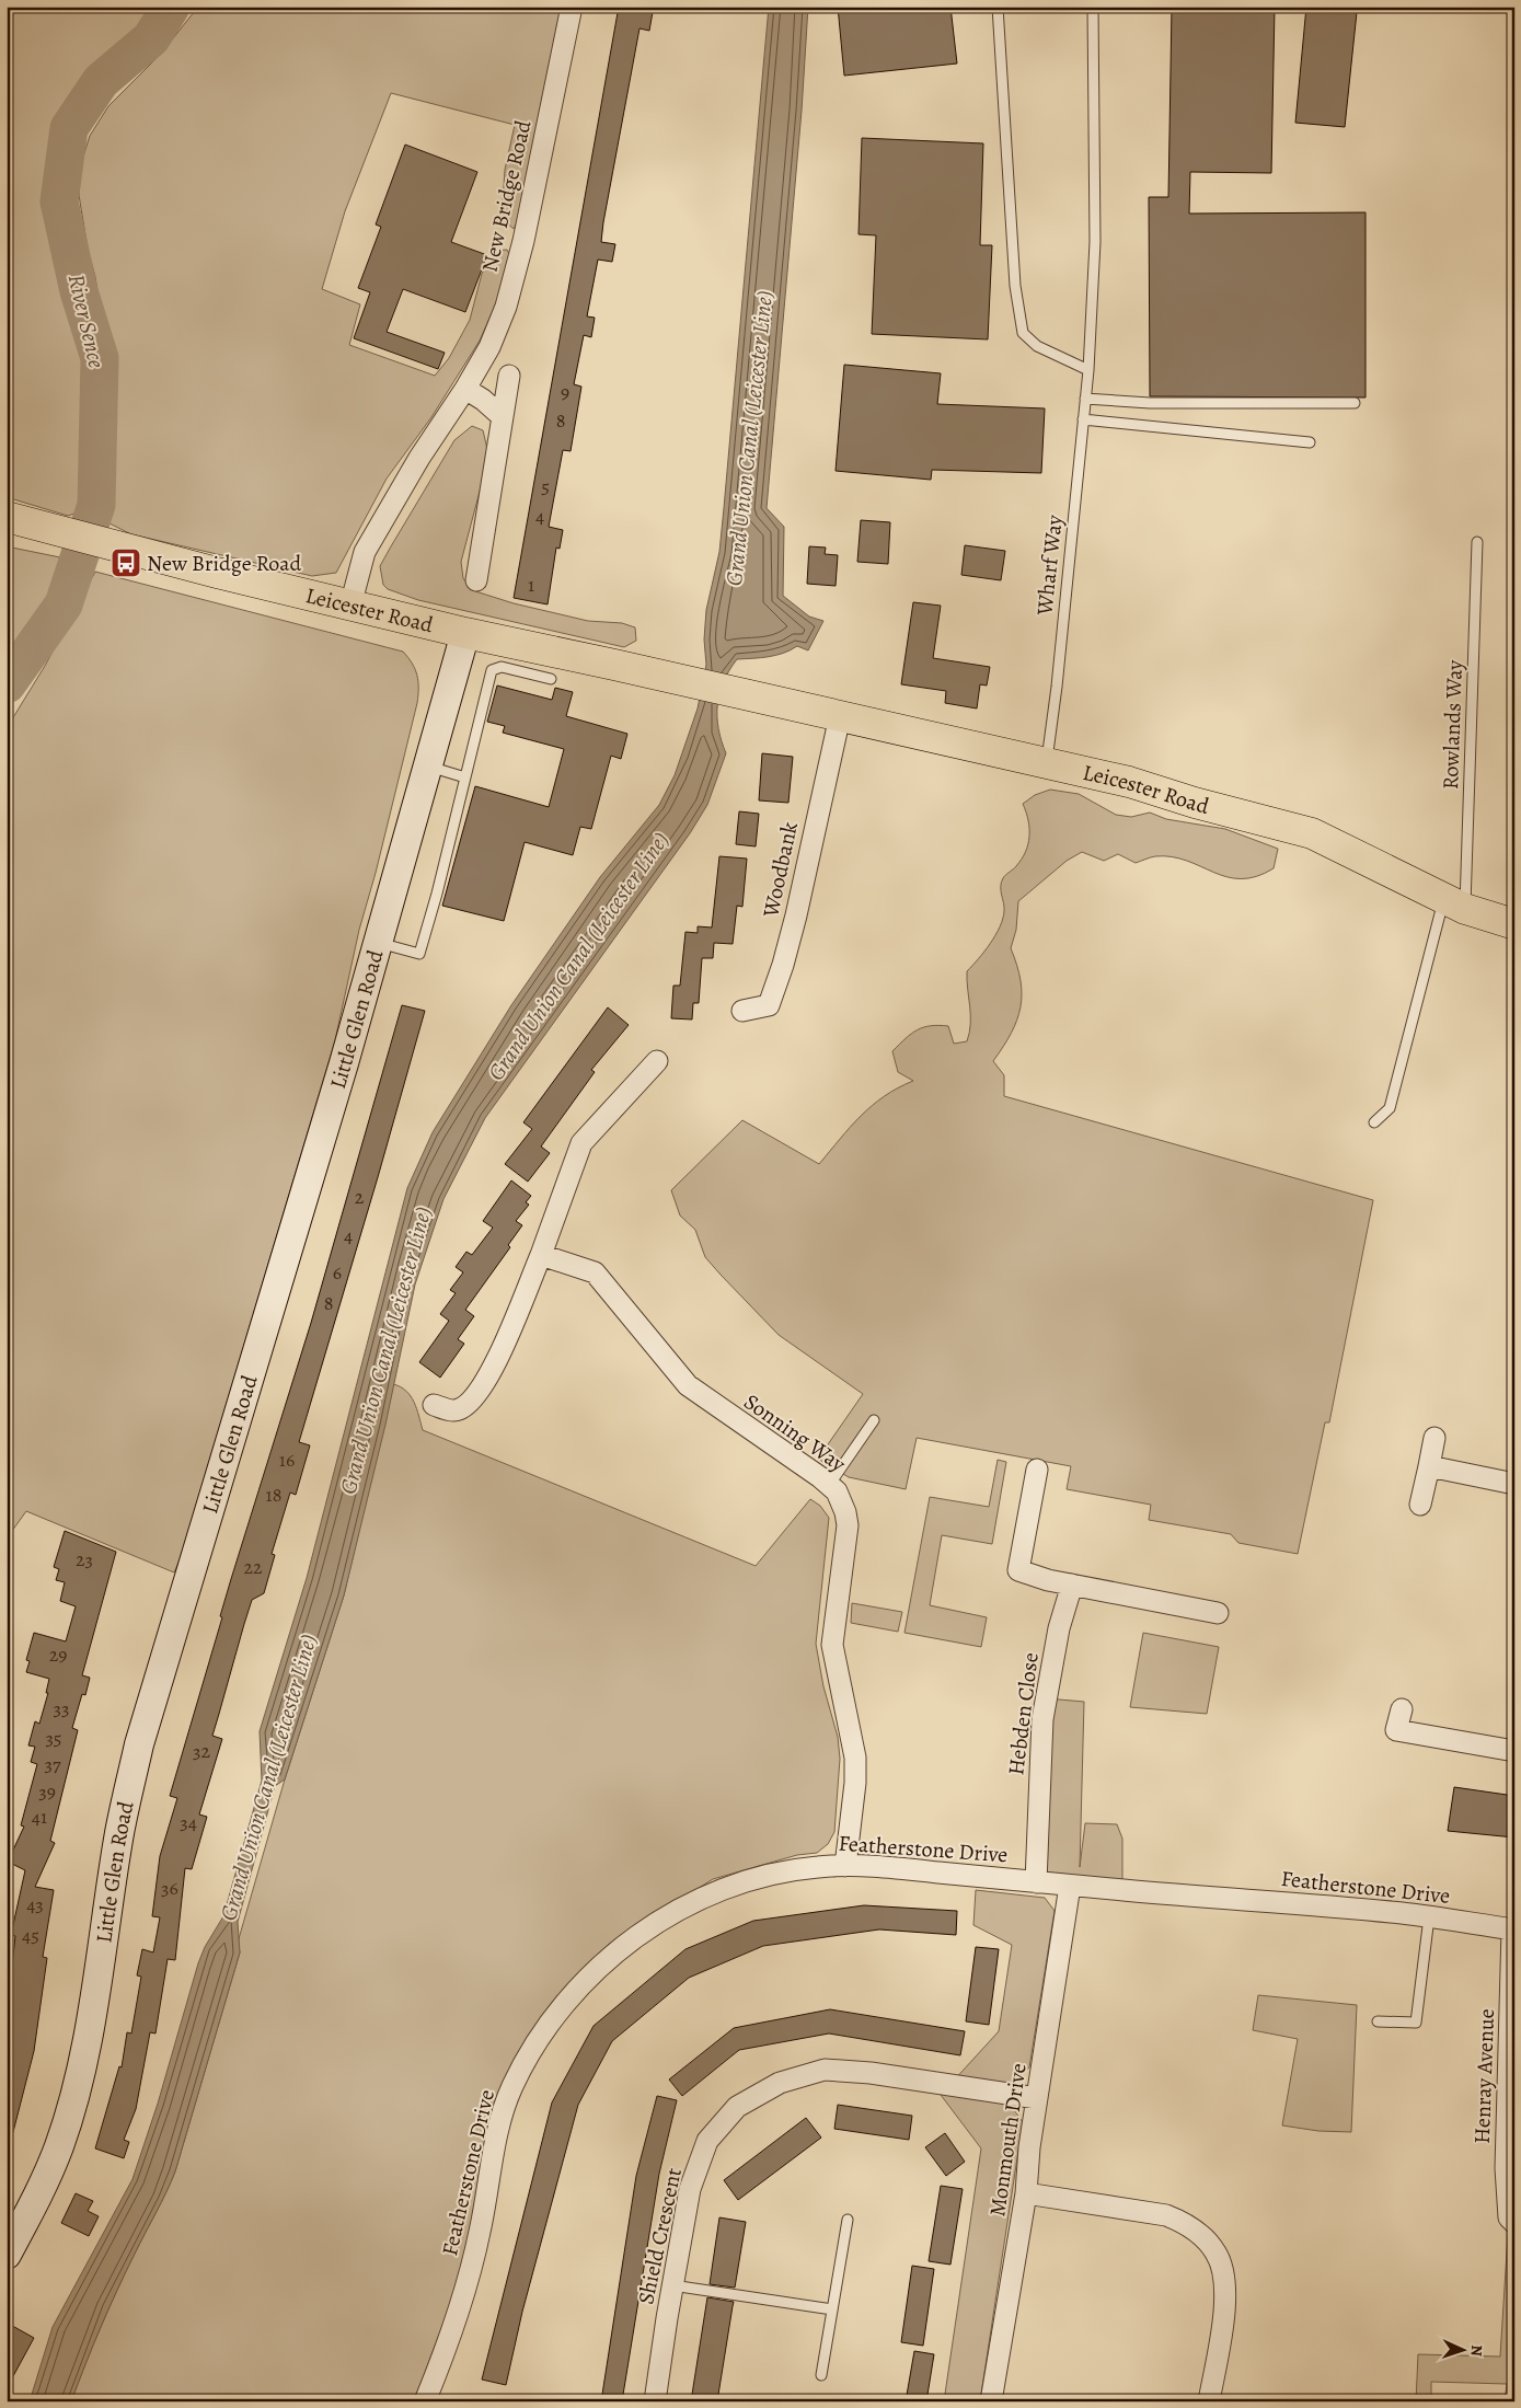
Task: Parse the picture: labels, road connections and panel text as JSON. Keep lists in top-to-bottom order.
{
  "streets": {
    "main road": ["Leicester Road", "Little Glen Road"],
    "street": [
      "New Bridge Road",
      "Woodbank",
      "Sonning Way",
      "Hebden Close",
      "Featherstone Drive",
      "Henray Avenue",
      "Monmouth Drive",
      "Shield Crescent"
    ],
    "lane": ["Wharf Way", "Rowlands Way"]
  },
  "crossings": [
    ["New Bridge Road", "Leicester Road"],
    ["Wharf Way", "Leicester Road"],
    ["Leicester Road", "Rowlands Way"],
    ["Leicester Road", "Woodbank"],
    ["Leicester Road", "Little Glen Road"],
    ["Sonning Way", "Featherstone Drive"],
    ["Hebden Close", "Featherstone Drive"],
    ["Featherstone Drive", "Henray Avenue"],
    ["Featherstone Drive", "Monmouth Drive"],
    ["Monmouth Drive", "Shield Crescent"]
  ],
  "water": ["River Sence", "Grand Union Canal (Leicester Line)"],
  "places": {
    "bus stop": ["New Bridge Road"]
  },
  "house_numbers": [
    "9",
    "8",
    "5",
    "4",
    "1",
    "2",
    "4",
    "6",
    "8",
    "16",
    "18",
    "23",
    "22",
    "29",
    "33",
    "35",
    "32",
    "37",
    "39",
    "41",
    "34",
    "36",
    "43",
    "45"
  ],
  "north": "right"
}
